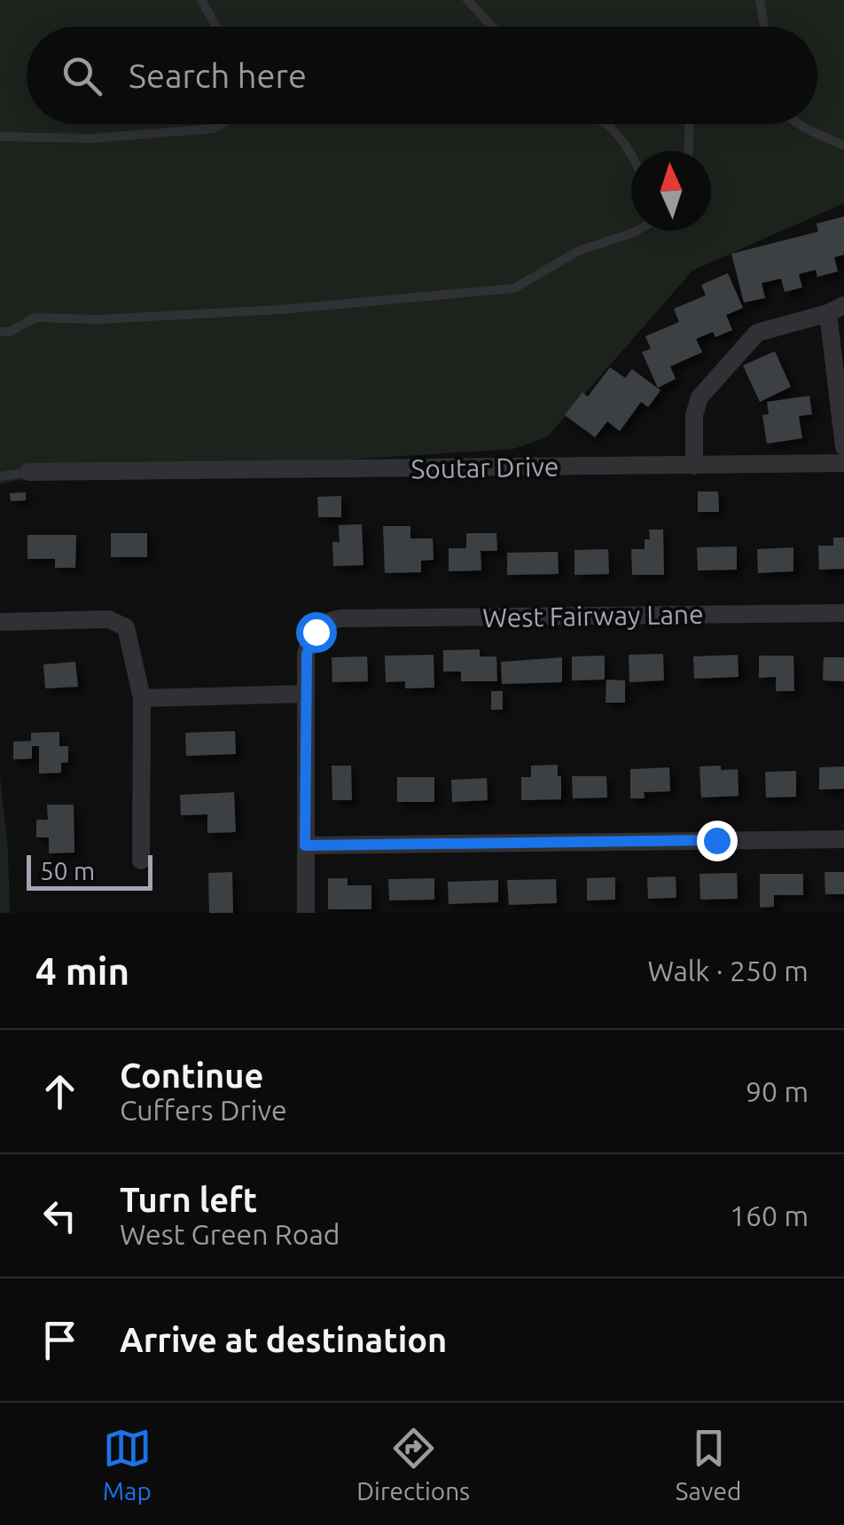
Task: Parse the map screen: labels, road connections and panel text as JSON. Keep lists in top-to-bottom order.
{
  "streets": {
    "street": ["Soutar Drive", "West Fairway Lane"]
  },
  "scale_bar": "50 m",
  "north": "top",
  "page": {
    "search": "Search here",
    "scale": "50 m",
    "heading": ["4 min", "Walk · 250 m"],
    "list": [
      ["Continue", "Cuffers Drive", "90 m"],
      ["Turn left", "West Green Road", "160 m"],
      "Arrive at destination"
    ],
    "nav": ["Map", "Directions", "Saved"]
  }
}
